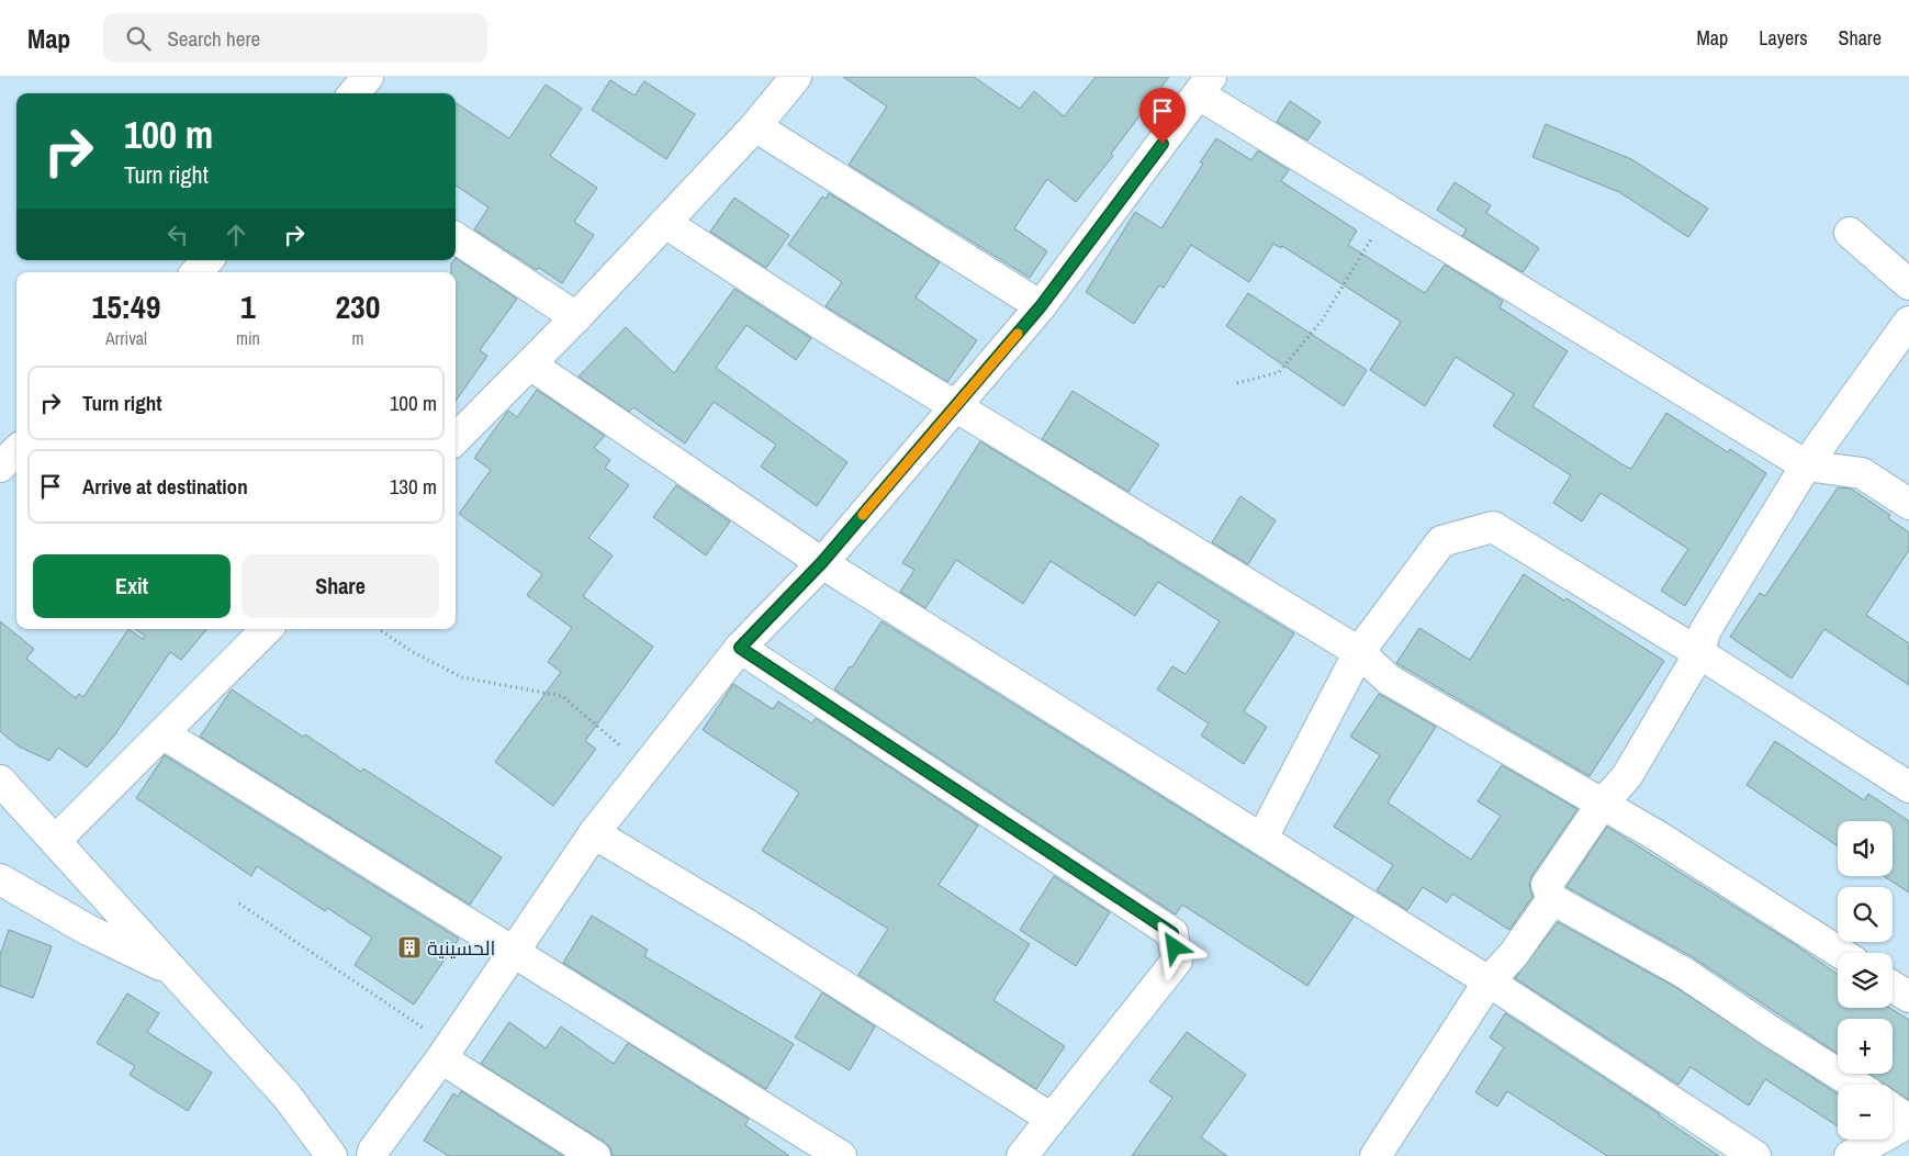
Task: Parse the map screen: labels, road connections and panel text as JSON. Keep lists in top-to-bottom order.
{
  "places": {
    "building": ["الحسينية"]
  },
  "page": {
    "header": "Map",
    "search": "Search here",
    "nav": ["Map", "Layers", "Share"],
    "turn": ["100 m", "Turn right"],
    "eta": [
      "15:49",
      "Arrival",
      "1",
      "min",
      "230",
      "m"
    ],
    "list": [
      {
        "name": "Turn right",
        "value": "100 m"
      },
      {
        "name": "Arrive at destination",
        "value": "130 m"
      }
    ],
    "buttons": ["Exit", "Share"],
    "map_buttons": ["+", "−"]
  }
}
